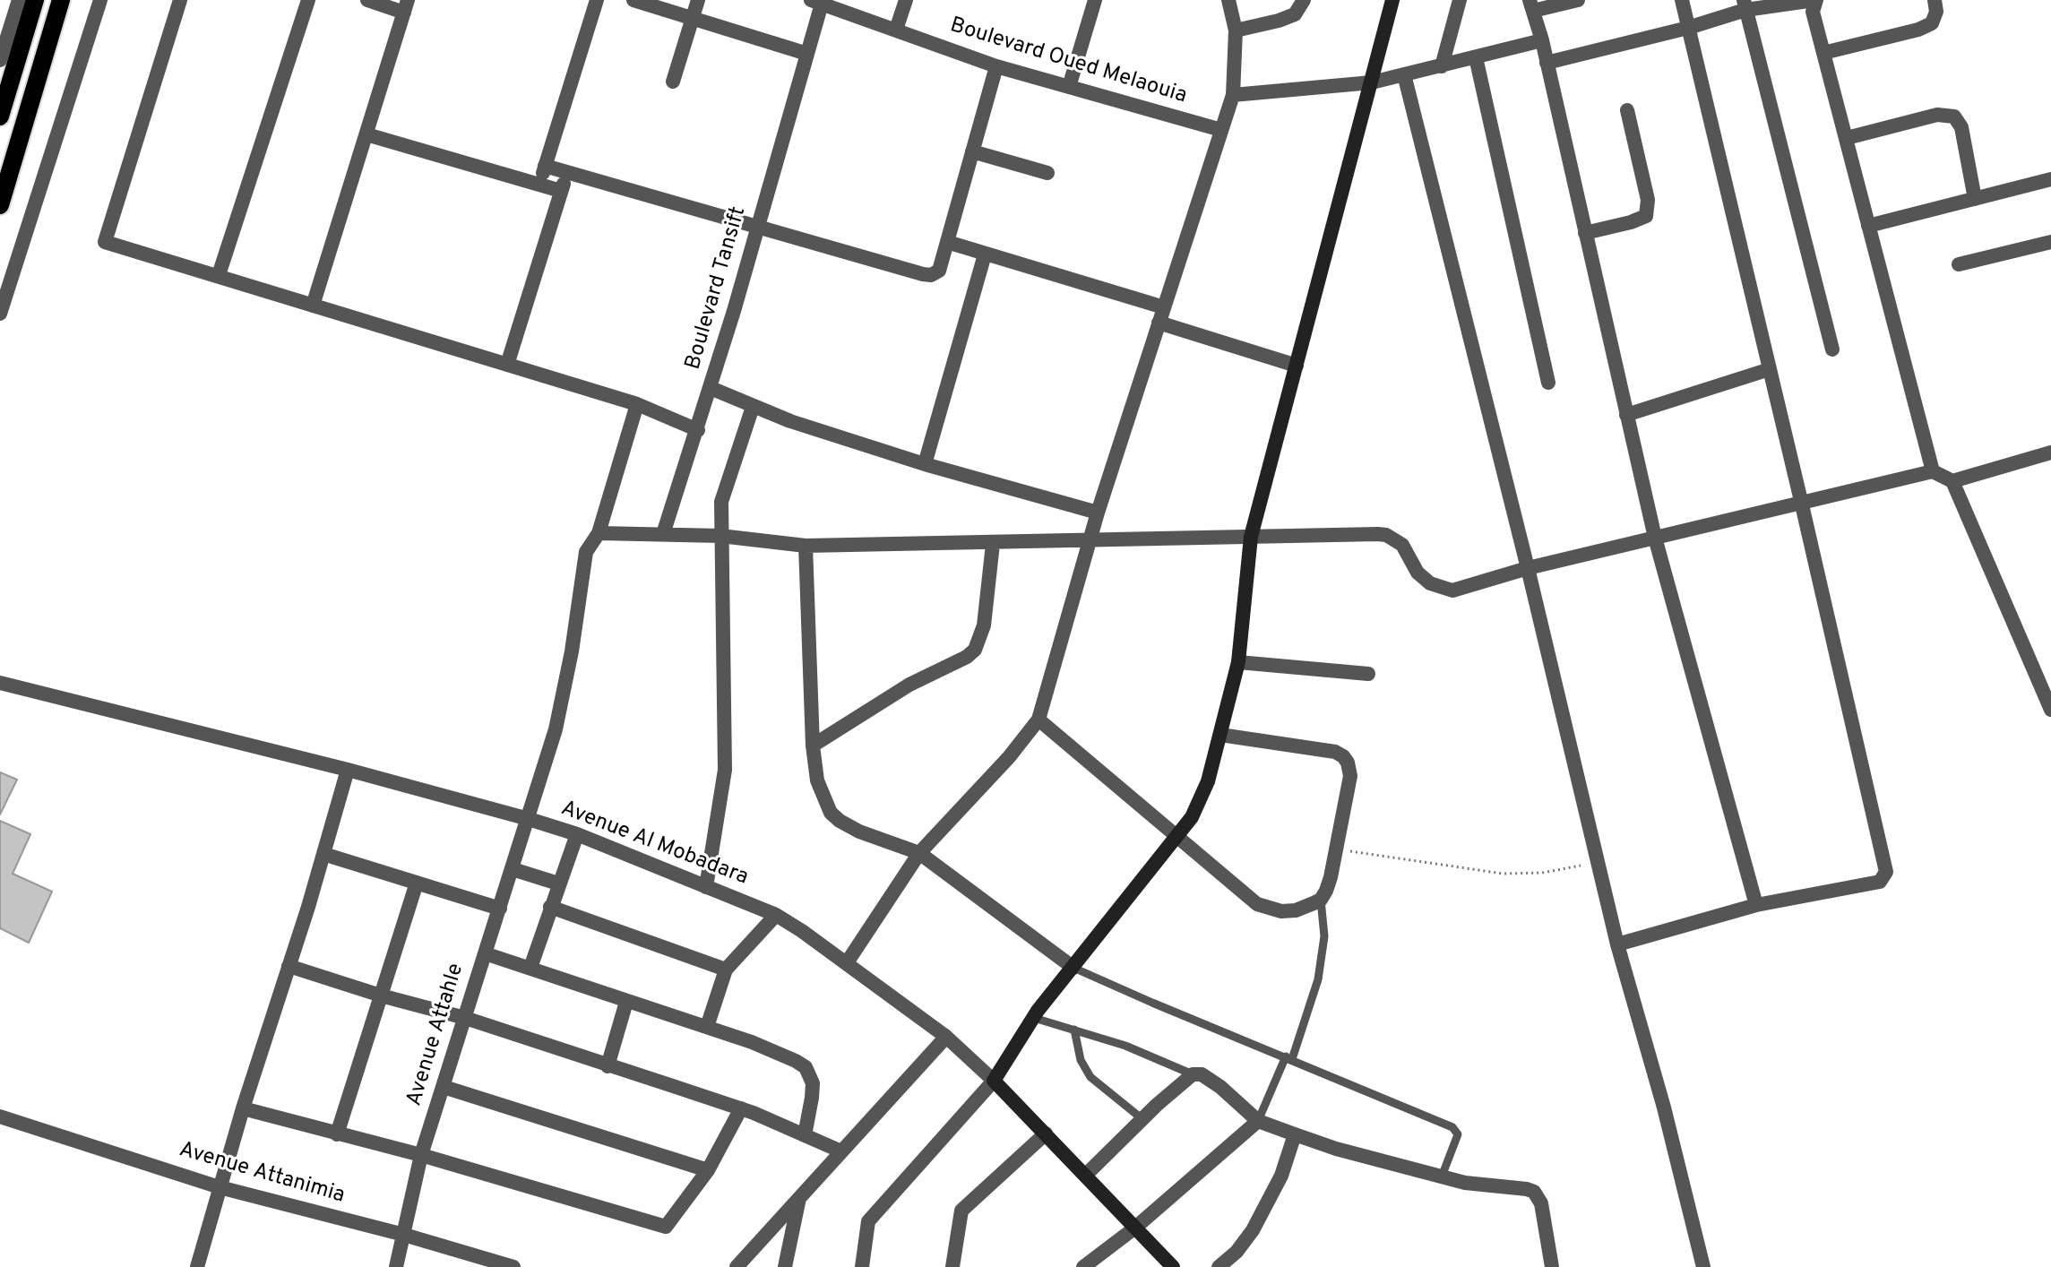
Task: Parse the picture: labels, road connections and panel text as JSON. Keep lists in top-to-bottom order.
{
  "streets": {
    "street": [
      "Boulevard Oued Melaouia",
      "Boulevard Tansift",
      "Avenue Al Mobadara",
      "Avenue Attahle",
      "Avenue Attanimia"
    ]
  },
  "crossings": [
    ["Boulevard Oued Melaouia", "Boulevard Tansift"],
    ["Avenue Al Mobadara", "Avenue Attahle"],
    ["Avenue Attahle", "Avenue Attanimia"]
  ]
}
